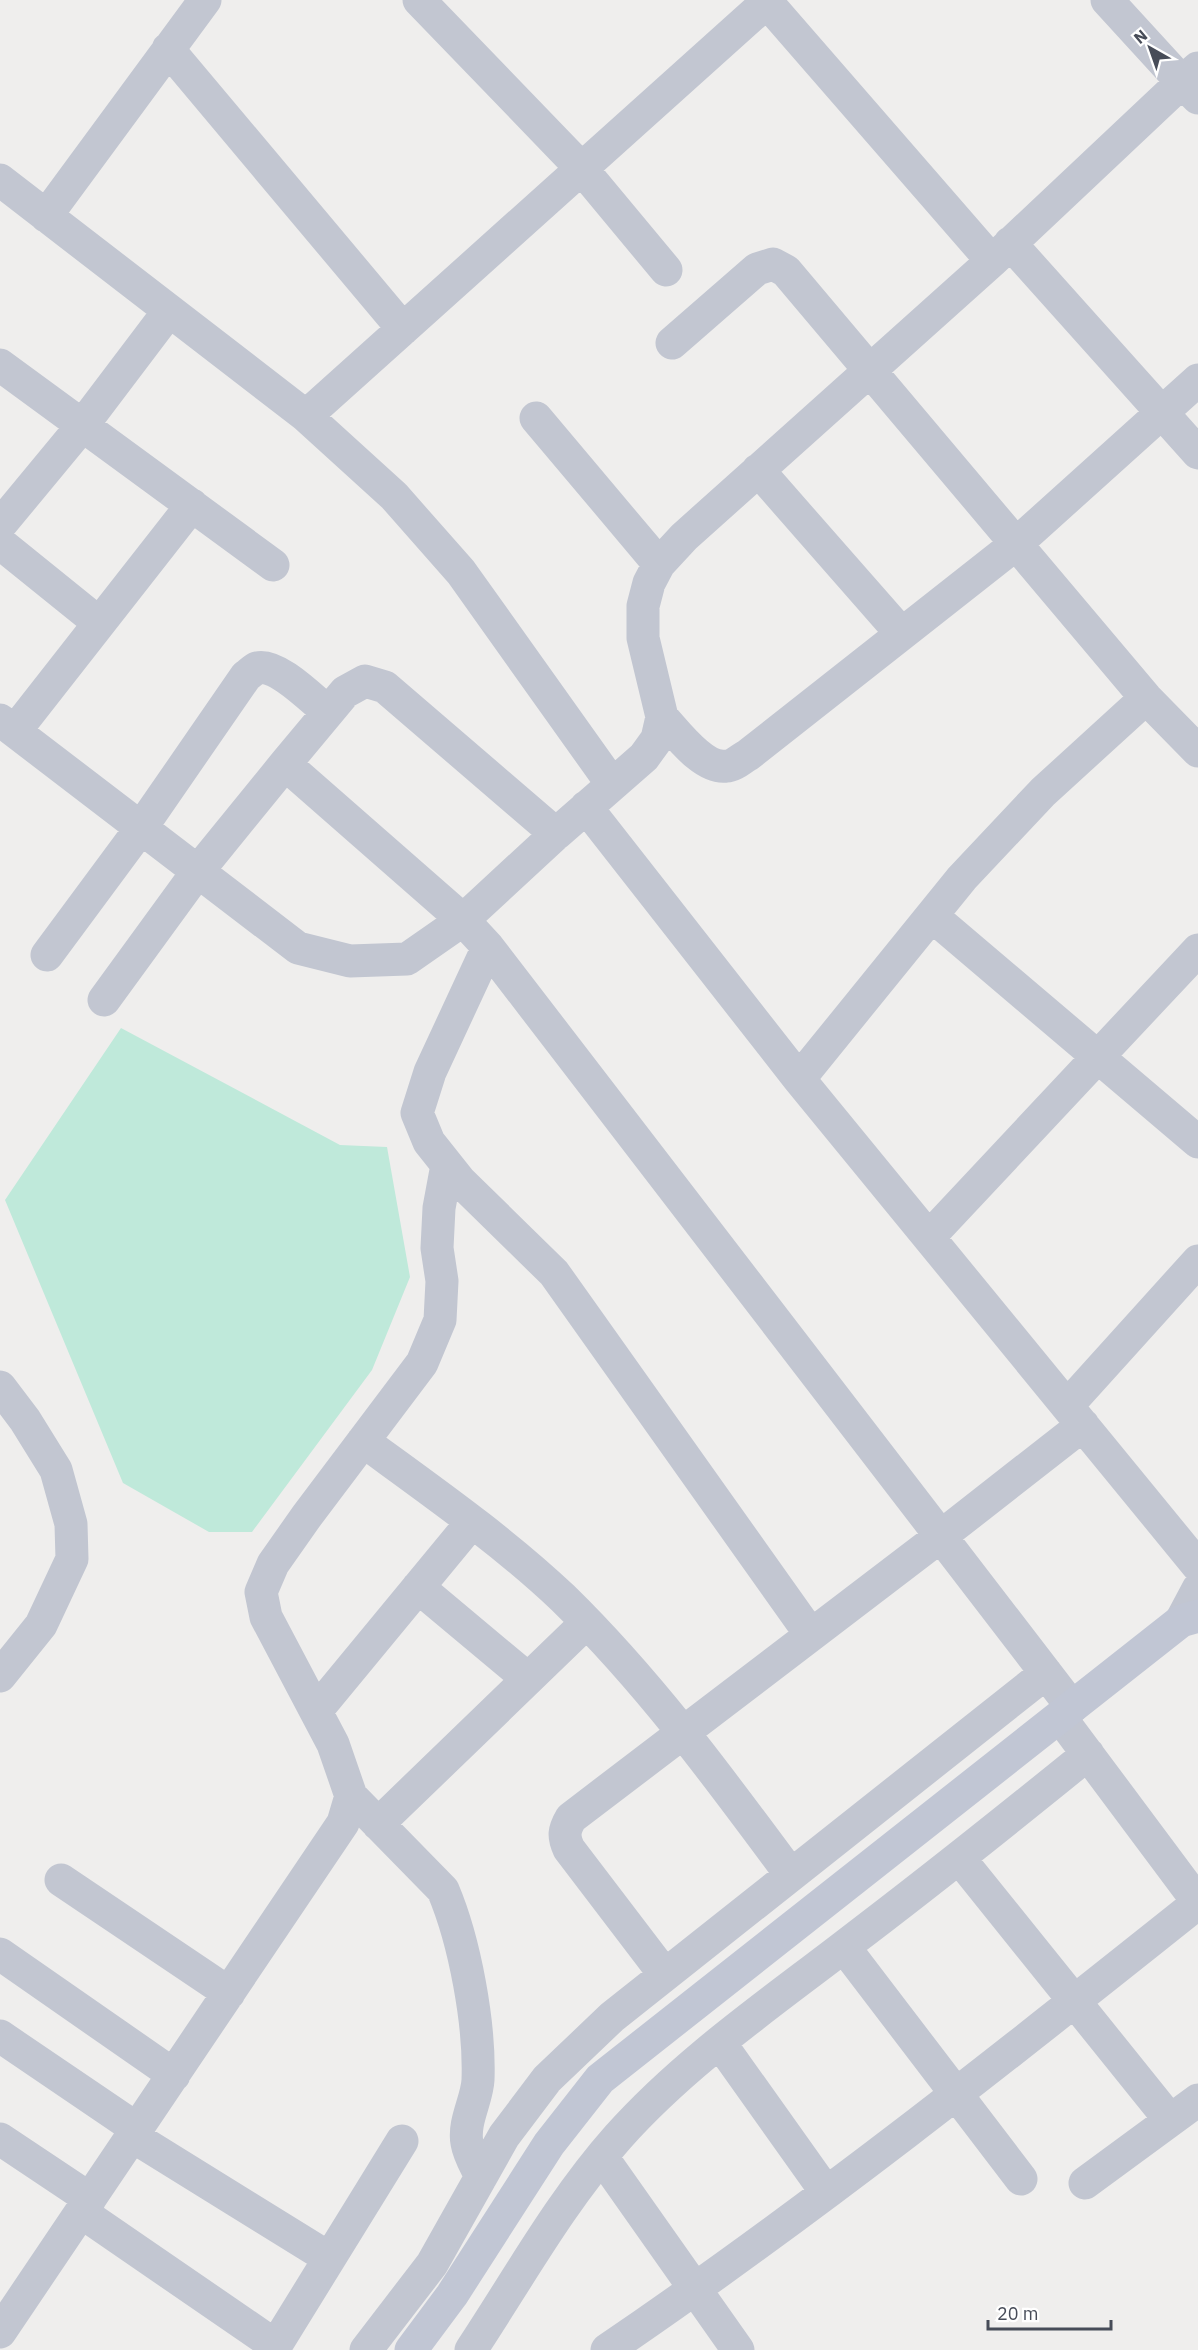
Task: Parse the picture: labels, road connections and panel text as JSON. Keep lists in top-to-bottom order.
{
  "scale_bar": "20 m",
  "north": "top left"
}
